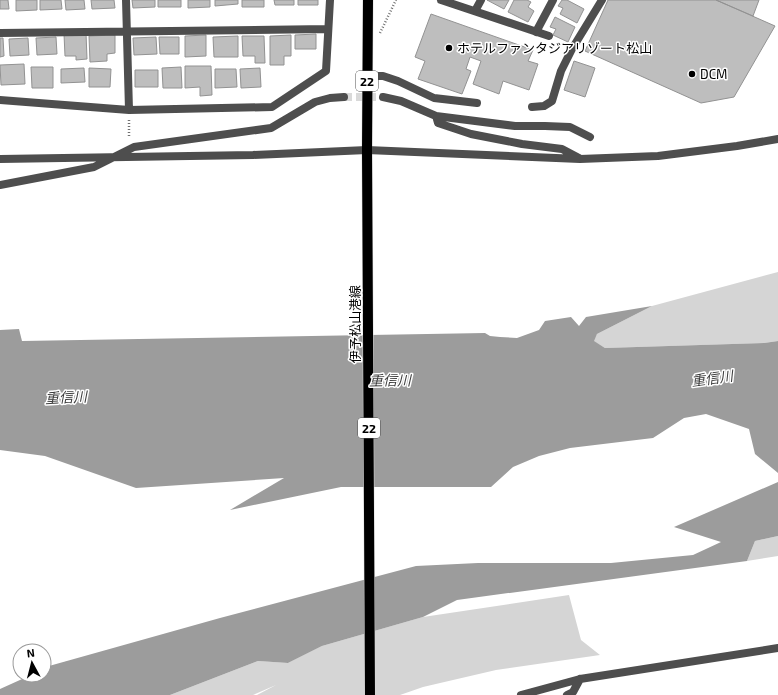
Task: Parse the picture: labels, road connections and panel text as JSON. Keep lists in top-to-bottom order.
{
  "streets": {
    "main road": ["22", "伊予松山港線"]
  },
  "water": ["重信川"],
  "places": ["ホテルファンタジアリゾート松山", "DCM"],
  "north": "top"
}
